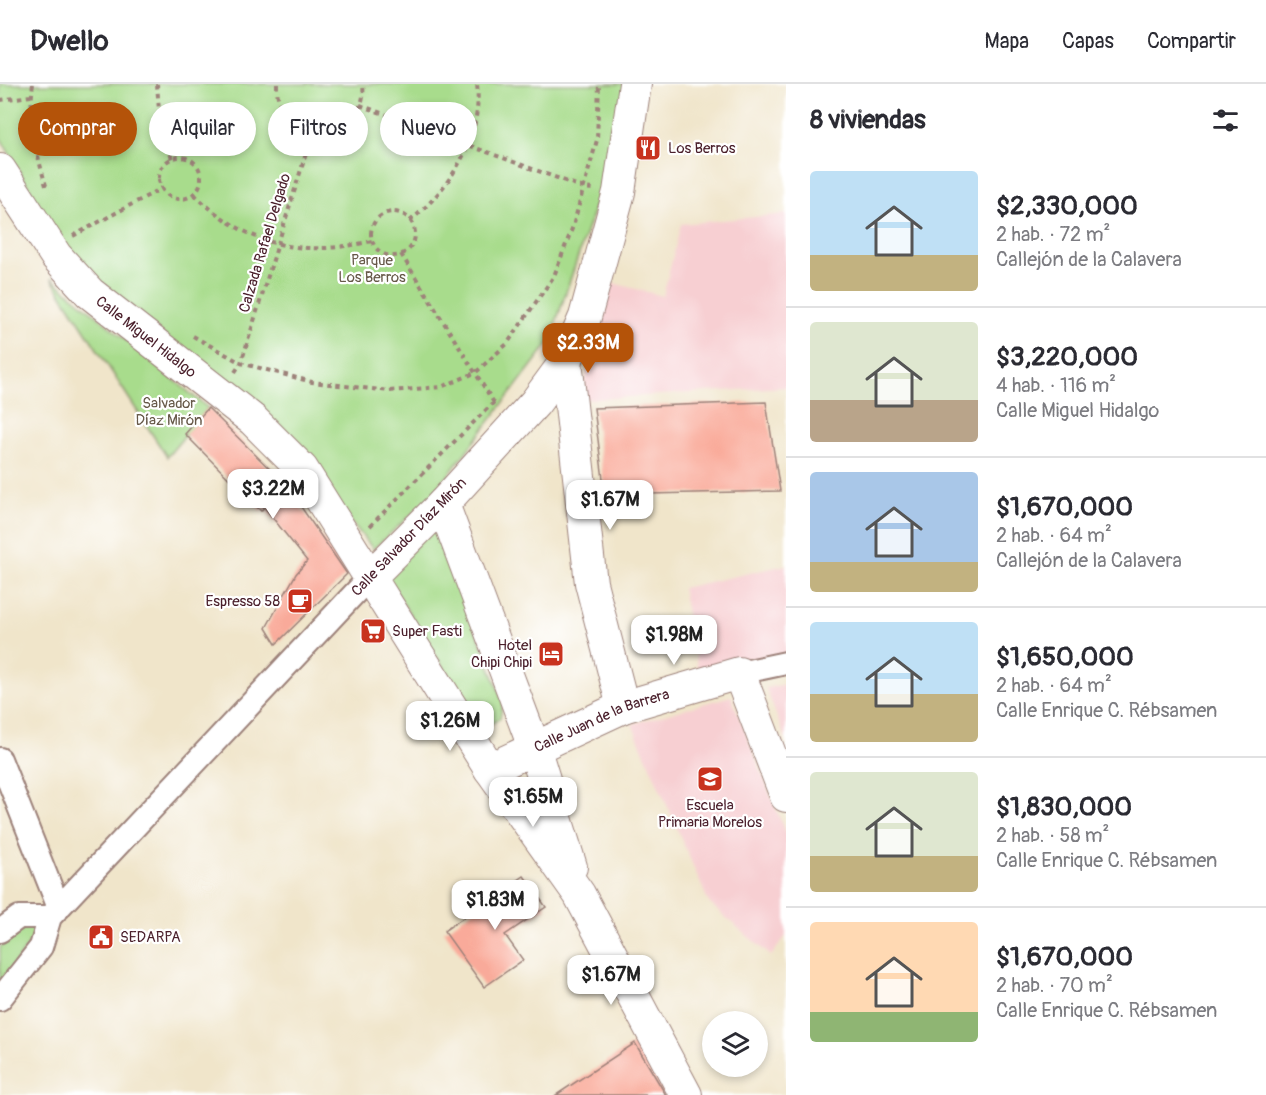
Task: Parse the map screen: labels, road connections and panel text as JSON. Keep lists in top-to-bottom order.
{
  "streets": {
    "main road": ["Calle Miguel Hidalgo", "Calle Salvador Díaz Mirón", "Calle Juan de la Barrera"],
    "path": ["Calzada Rafael Delgado"]
  },
  "crossings": [
    ["Calle Miguel Hidalgo", "Calle Salvador Díaz Mirón"],
    ["Calle Miguel Hidalgo", "Calle Juan de la Barrera"]
  ],
  "parks": ["Parque Los Berros", "Salvador Díaz Mirón"],
  "places": {
    "restaurant": ["Los Berros"],
    "cafe": ["Espresso 58"],
    "supermarket": ["Super Fasti"],
    "hotel": ["Hotel Chipi Chipi"],
    "school or university": ["Escuela Primaria Morelos"],
    "public building": ["SEDARPA"]
  },
  "page": {
    "header": "Dwello",
    "nav": ["Mapa", "Capas", "Compartir"],
    "heading": "8 viviendas",
    "chip": [
      "Comprar",
      "Alquilar",
      "Filtros",
      "Nuevo"
    ],
    "list": [
      {
        "name": "$2,330,000",
        "note": "2 hab. · 72 m² · Callejón de la Calavera"
      },
      {
        "name": "$3,220,000",
        "note": "4 hab. · 116 m² · Calle Miguel Hidalgo"
      },
      {
        "name": "$1,670,000",
        "note": "2 hab. · 64 m² · Callejón de la Calavera"
      },
      {
        "name": "$1,650,000",
        "note": "2 hab. · 64 m² · Calle Enrique C. Rébsamen"
      },
      {
        "name": "$1,830,000",
        "note": "2 hab. · 58 m² · Calle Enrique C. Rébsamen"
      },
      {
        "name": "$1,670,000",
        "note": "2 hab. · 70 m² · Calle Enrique C. Rébsamen"
      }
    ],
    "price": [
      "$2.33M",
      "$3.22M",
      "$1.67M",
      "$1.98M",
      "$1.26M",
      "$1.65M",
      "$1.83M",
      "$1.67M"
    ]
  }
}
